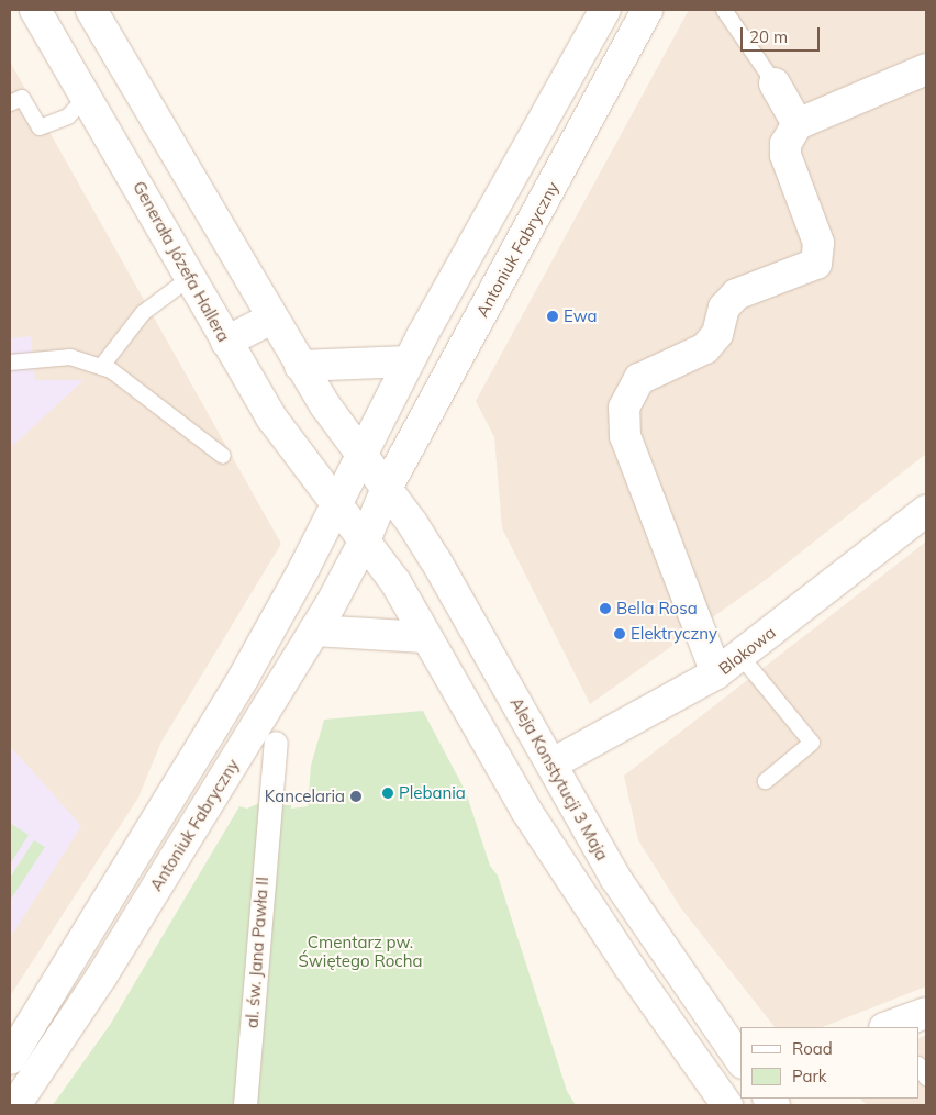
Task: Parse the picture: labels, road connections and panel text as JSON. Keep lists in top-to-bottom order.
{
  "streets": {
    "main road": [
      "Antoniuk Fabryczny",
      "Generała Józefa Hallera",
      "Blokowa",
      "Aleja Konstytucji 3 Maja"
    ],
    "street": ["al. św. Jana Pawła II"]
  },
  "crossings": [
    ["Antoniuk Fabryczny", "Generała Józefa Hallera"],
    ["Antoniuk Fabryczny", "Aleja Konstytucji 3 Maja"],
    ["Blokowa", "Aleja Konstytucji 3 Maja"]
  ],
  "parks": ["Cmentarz pw. Świętego Rocha"],
  "places": [
    "Ewa",
    "Bella Rosa",
    "Elektryczny",
    "Plebania",
    "Kancelaria"
  ],
  "legend": ["Road", "Park"],
  "scale_bar": "20 m"
}
